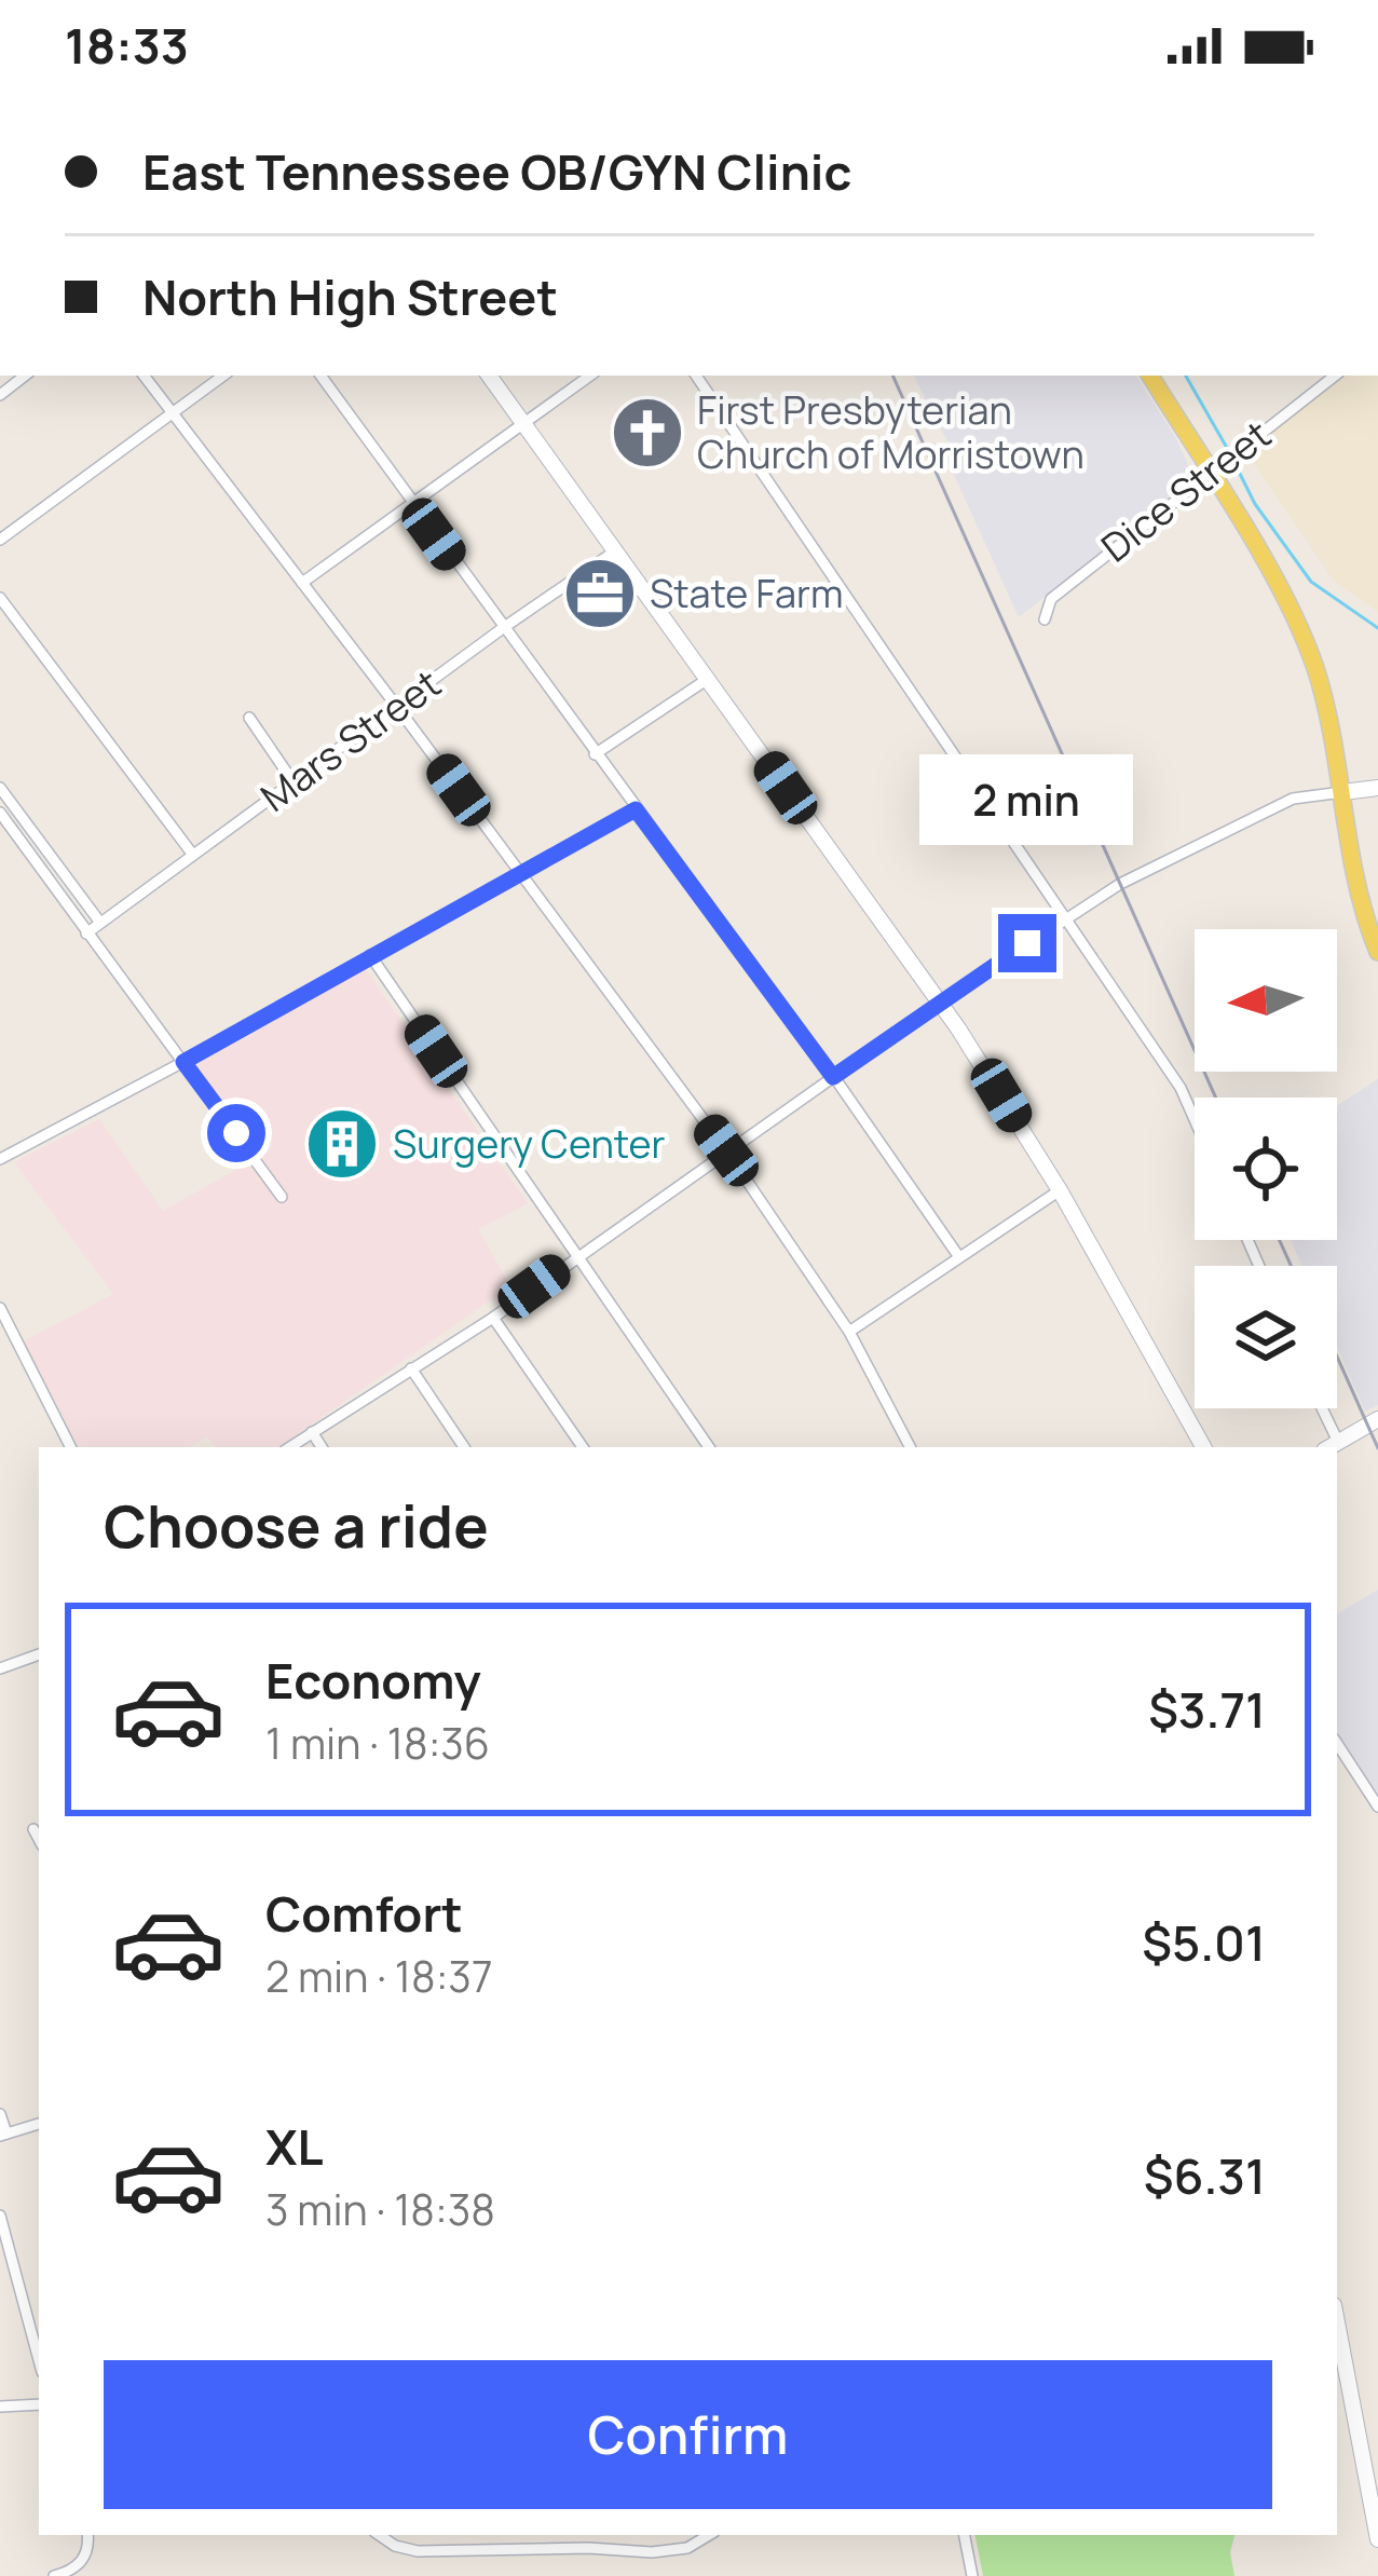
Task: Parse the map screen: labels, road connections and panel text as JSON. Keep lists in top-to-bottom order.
{
  "streets": {
    "street": ["Dice Street", "Mars Street"]
  },
  "places": {
    "church": ["First Presbyterian Church of Morristown"],
    "office": ["State Farm"],
    "building": ["Surgery Center"]
  },
  "north": "left",
  "page": {
    "status": "18:33",
    "banner": ["East Tennessee OB/GYN Clinic", "North High Street"],
    "bubble": "2 min",
    "heading": "Choose a ride",
    "list": [
      {
        "name": "Economy",
        "note": "1 min · 18:36",
        "value": "$3.71"
      },
      {
        "name": "Comfort",
        "note": "2 min · 18:37",
        "value": "$5.01"
      },
      {
        "name": "XL",
        "note": "3 min · 18:38",
        "value": "$6.31"
      }
    ],
    "buttons": "Confirm"
  }
}
